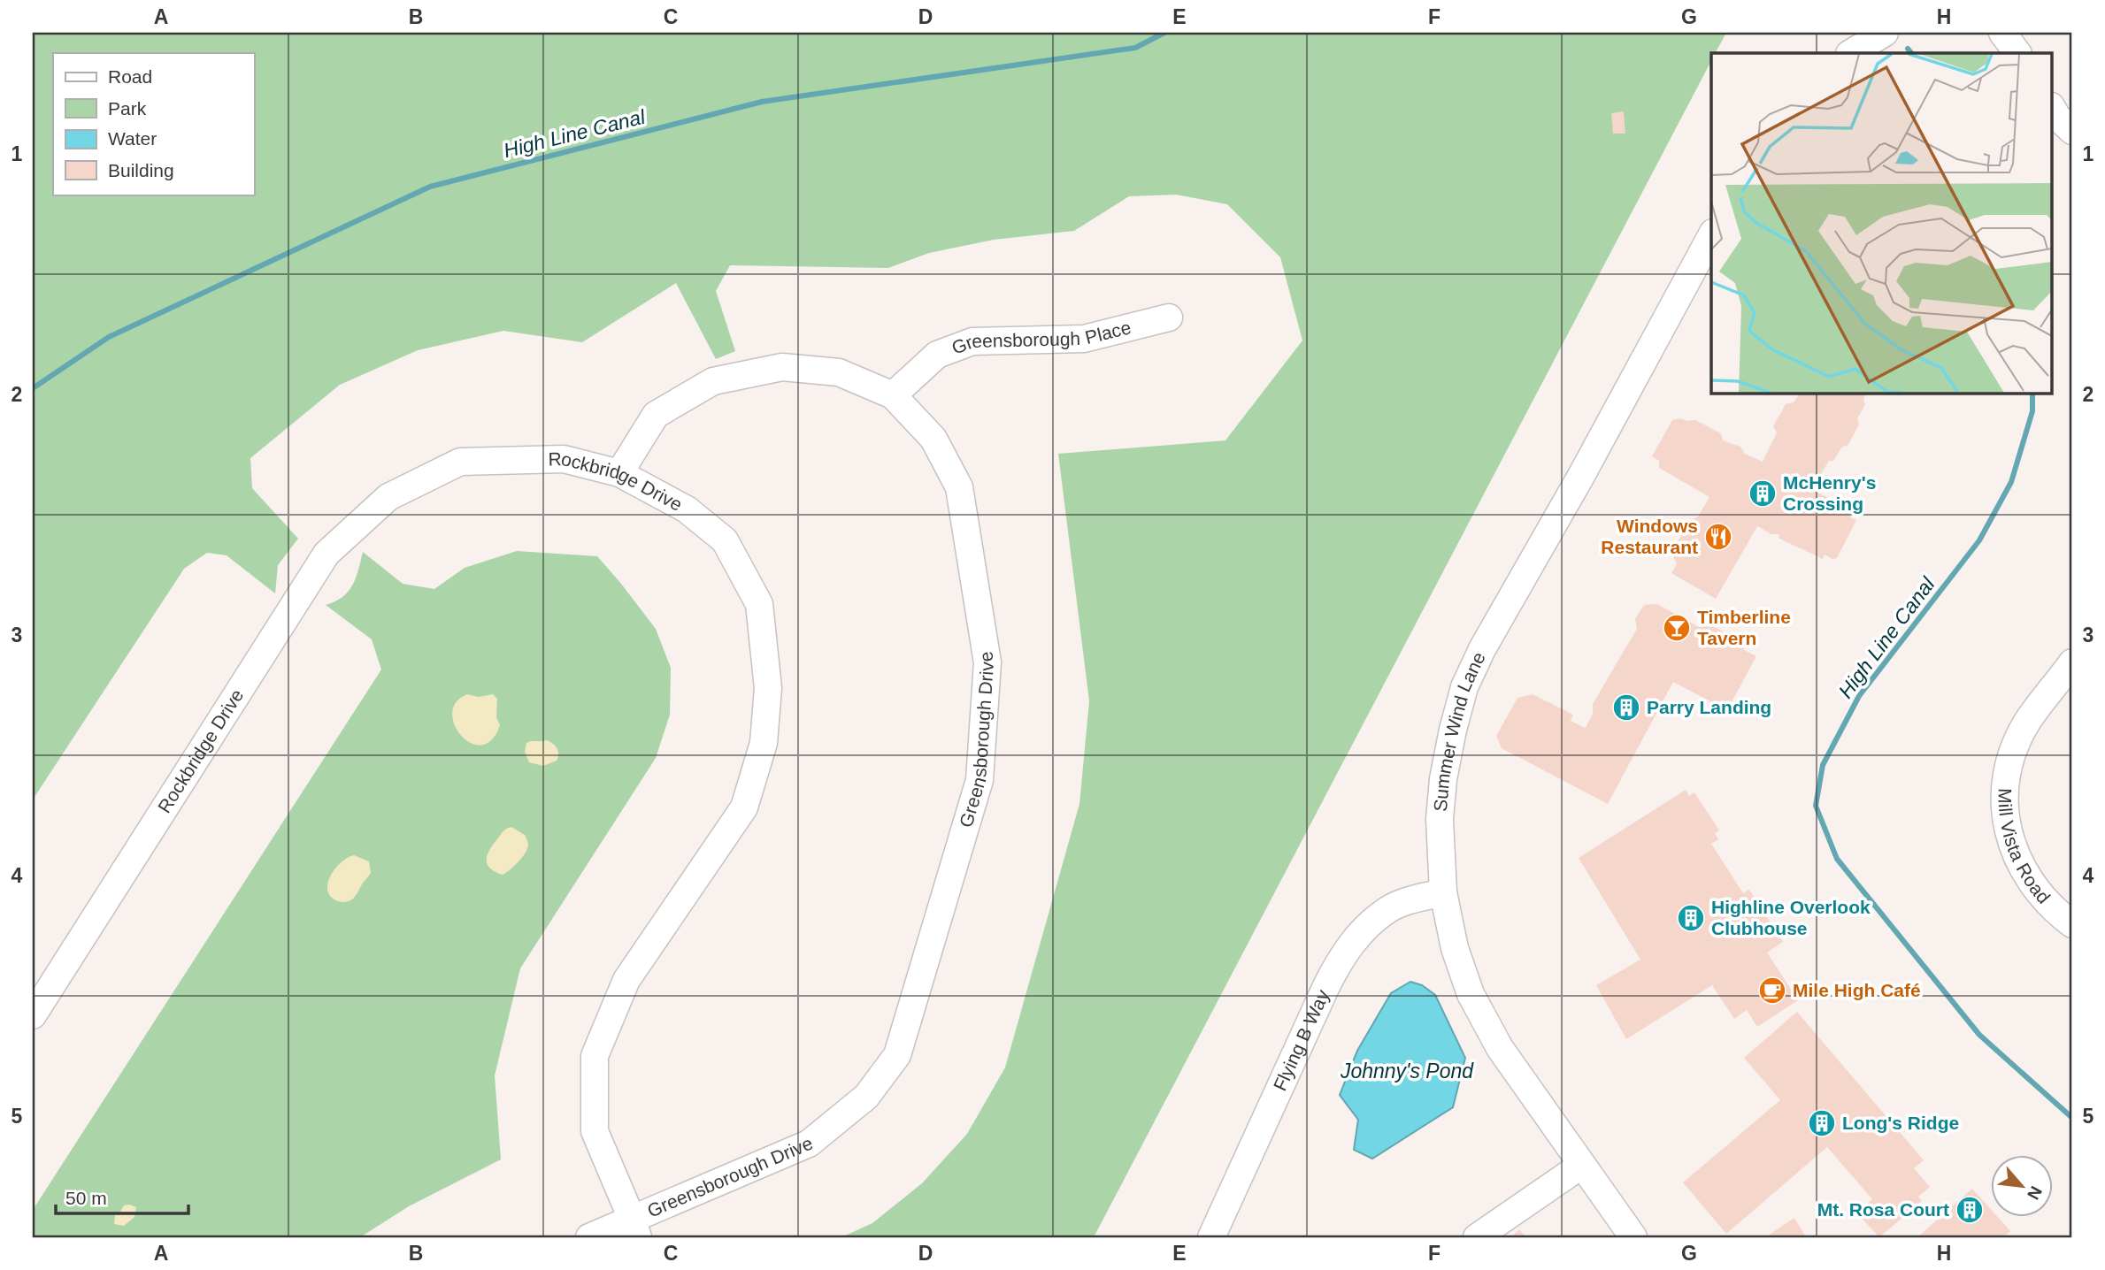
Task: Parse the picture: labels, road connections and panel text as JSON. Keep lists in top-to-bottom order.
{
  "streets": {
    "street": [
      "Greensborough Place",
      "Rockbridge Drive",
      "Summer Wind Lane",
      "Greensborough Drive",
      "Mill Vista Road",
      "Flying B Way"
    ]
  },
  "crossings": [
    ["Greensborough Place", "Greensborough Drive"],
    ["Rockbridge Drive", "Greensborough Drive"],
    ["Summer Wind Lane", "Flying B Way"]
  ],
  "water": ["High Line Canal", "Johnny's Pond"],
  "places": {
    "building": [
      "McHenry's Crossing",
      "Parry Landing",
      "Highline Overlook Clubhouse",
      "Long's Ridge",
      "Mt. Rosa Court"
    ],
    "restaurant": ["Windows Restaurant"],
    "bar": ["Timberline Tavern"],
    "cafe": ["Mile High Café"]
  },
  "legend": [
    "Road",
    "Park",
    "Water",
    "Building"
  ],
  "scale_bar": "50 m",
  "north": "bottom right",
  "grid": {
    "columns": [
      "A",
      "B",
      "C",
      "D",
      "E",
      "F",
      "G",
      "H"
    ],
    "rows": [
      "1",
      "2",
      "3",
      "4",
      "5"
    ]
  }
}
